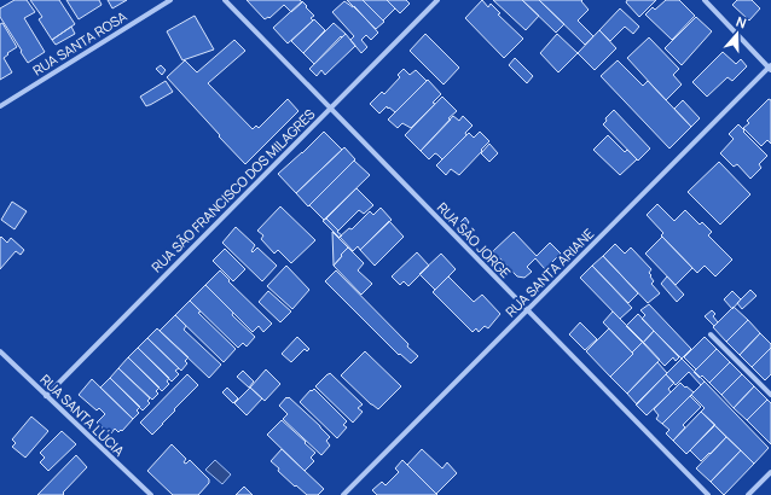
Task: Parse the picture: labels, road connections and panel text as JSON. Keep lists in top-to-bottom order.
{
  "streets": {
    "street": [
      "RUA SANTA ROSA",
      "RUA SÃO FRANCISCO DOS MILAGRES",
      "RUA SÃO JORGE",
      "RUA SANTA ARIANE",
      "RUA SANTA LÚCIA"
    ]
  },
  "crossings": [
    ["RUA SÃO FRANCISCO DOS MILAGRES", "RUA SÃO JORGE"],
    ["RUA SÃO FRANCISCO DOS MILAGRES", "RUA SANTA LÚCIA"],
    ["RUA SÃO JORGE", "RUA SANTA ARIANE"]
  ],
  "north": "top"
}
